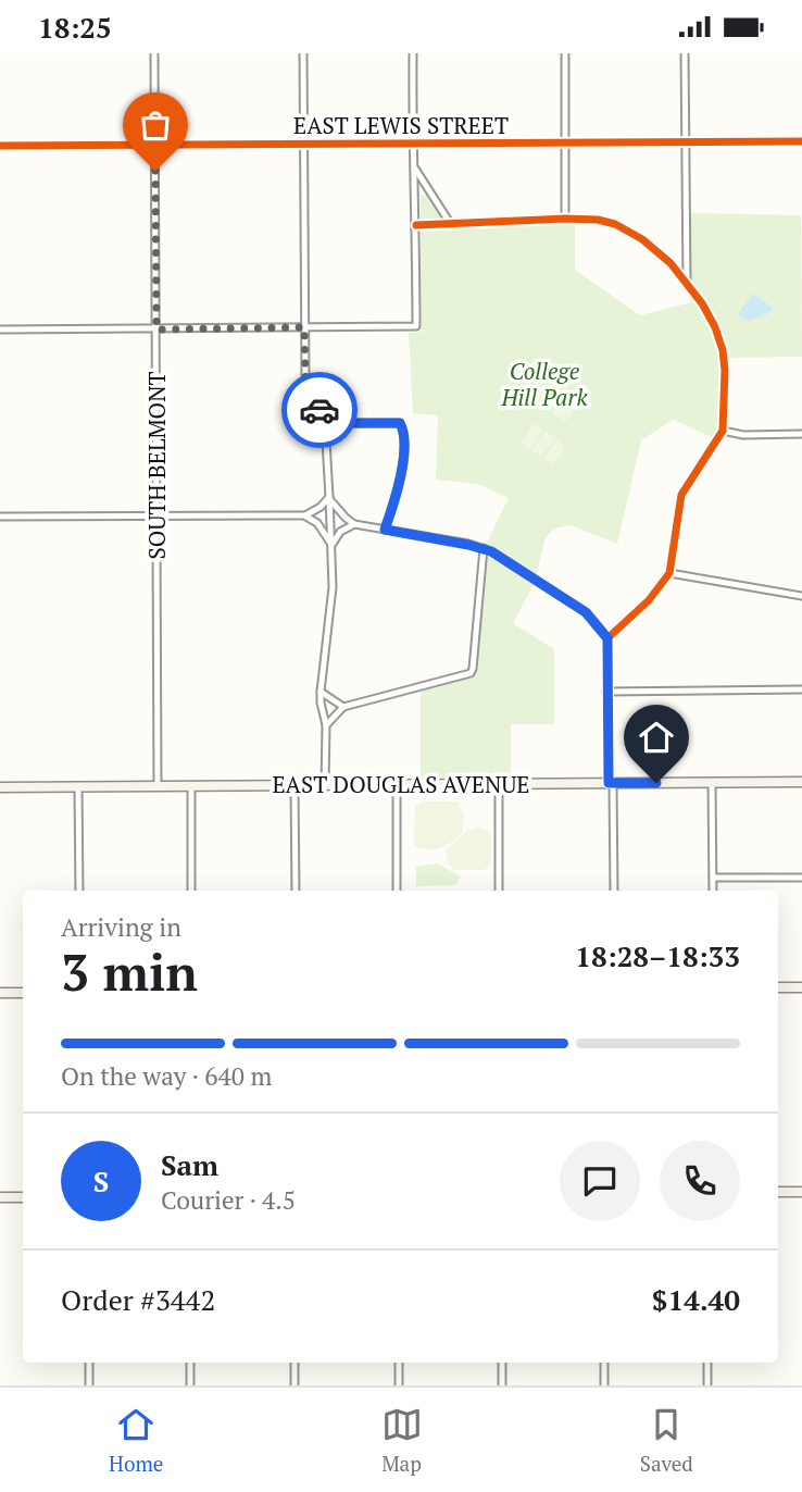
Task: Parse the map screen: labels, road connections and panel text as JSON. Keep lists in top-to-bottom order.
{
  "streets": {
    "main road": ["EAST DOUGLAS AVENUE"],
    "street": ["EAST LEWIS STREET", "SOUTH BELMONT"]
  },
  "crossings": [
    ["EAST LEWIS STREET", "SOUTH BELMONT"],
    ["SOUTH BELMONT", "EAST DOUGLAS AVENUE"]
  ],
  "parks": ["College Hill Park"],
  "page": {
    "status": "18:25",
    "heading": ["3 min", "Arriving in", "18:28–18:33"],
    "panel": [
      "Sam",
      "Courier · 4.5",
      "Order #3442",
      "$14.40"
    ],
    "bar": "On the way · 640 m",
    "round": "S",
    "tabs": ["Home", "Map", "Saved"]
  }
}
